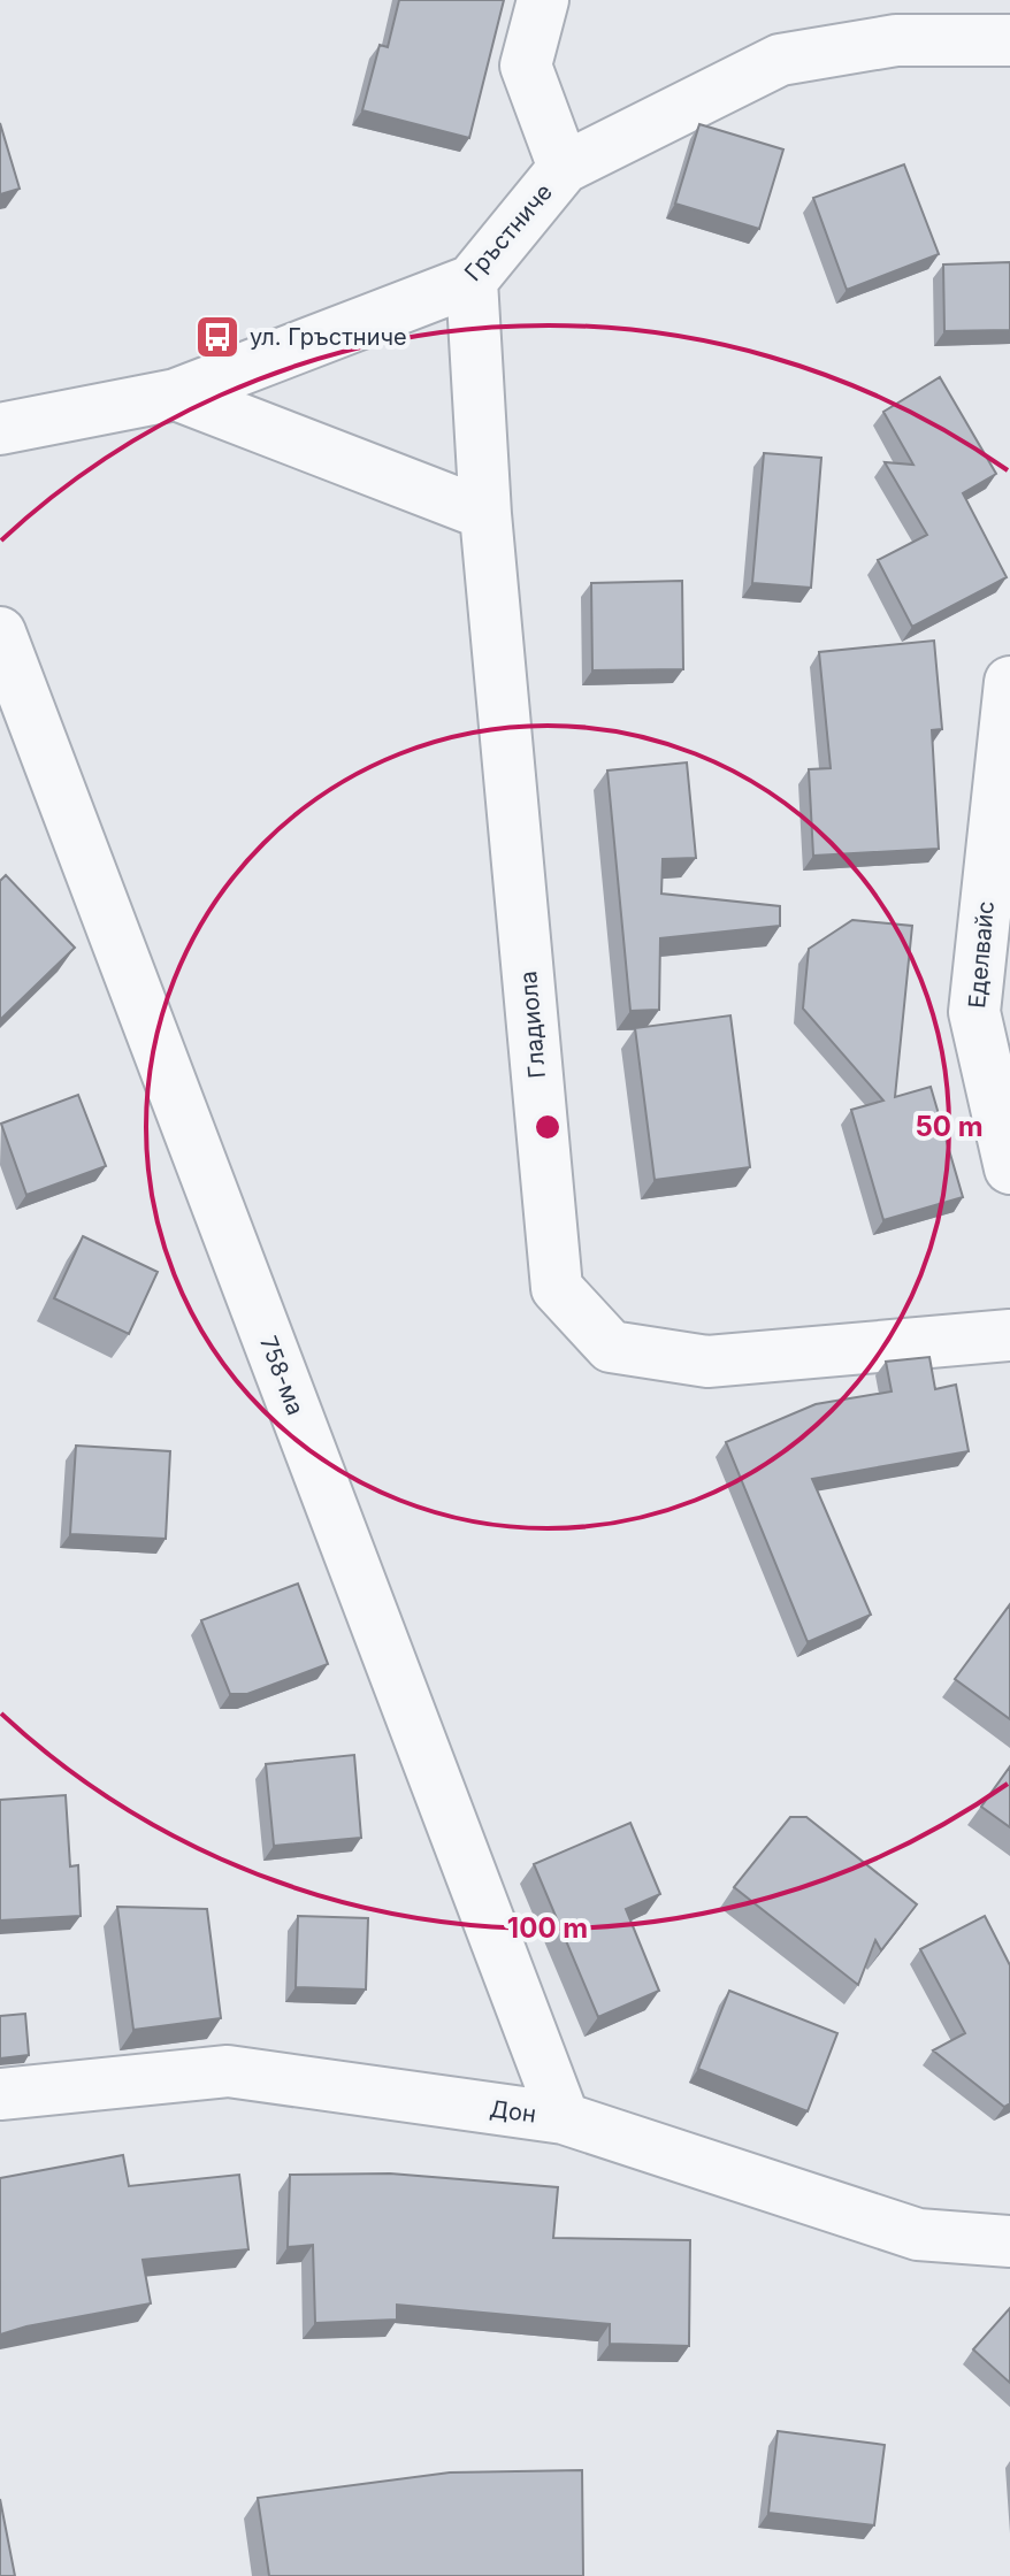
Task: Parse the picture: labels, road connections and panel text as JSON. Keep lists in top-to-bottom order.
{
  "streets": {
    "street": [
      "Гръстниче",
      "Еделвайс",
      "Гладиола",
      "758-ма",
      "Дон"
    ]
  },
  "crossings": [
    ["Гръстниче", "Гладиола"],
    ["758-ма", "Дон"]
  ],
  "places": {
    "bus stop": ["ул. Гръстниче"]
  },
  "rings": ["50 m", "100 m"]
}
